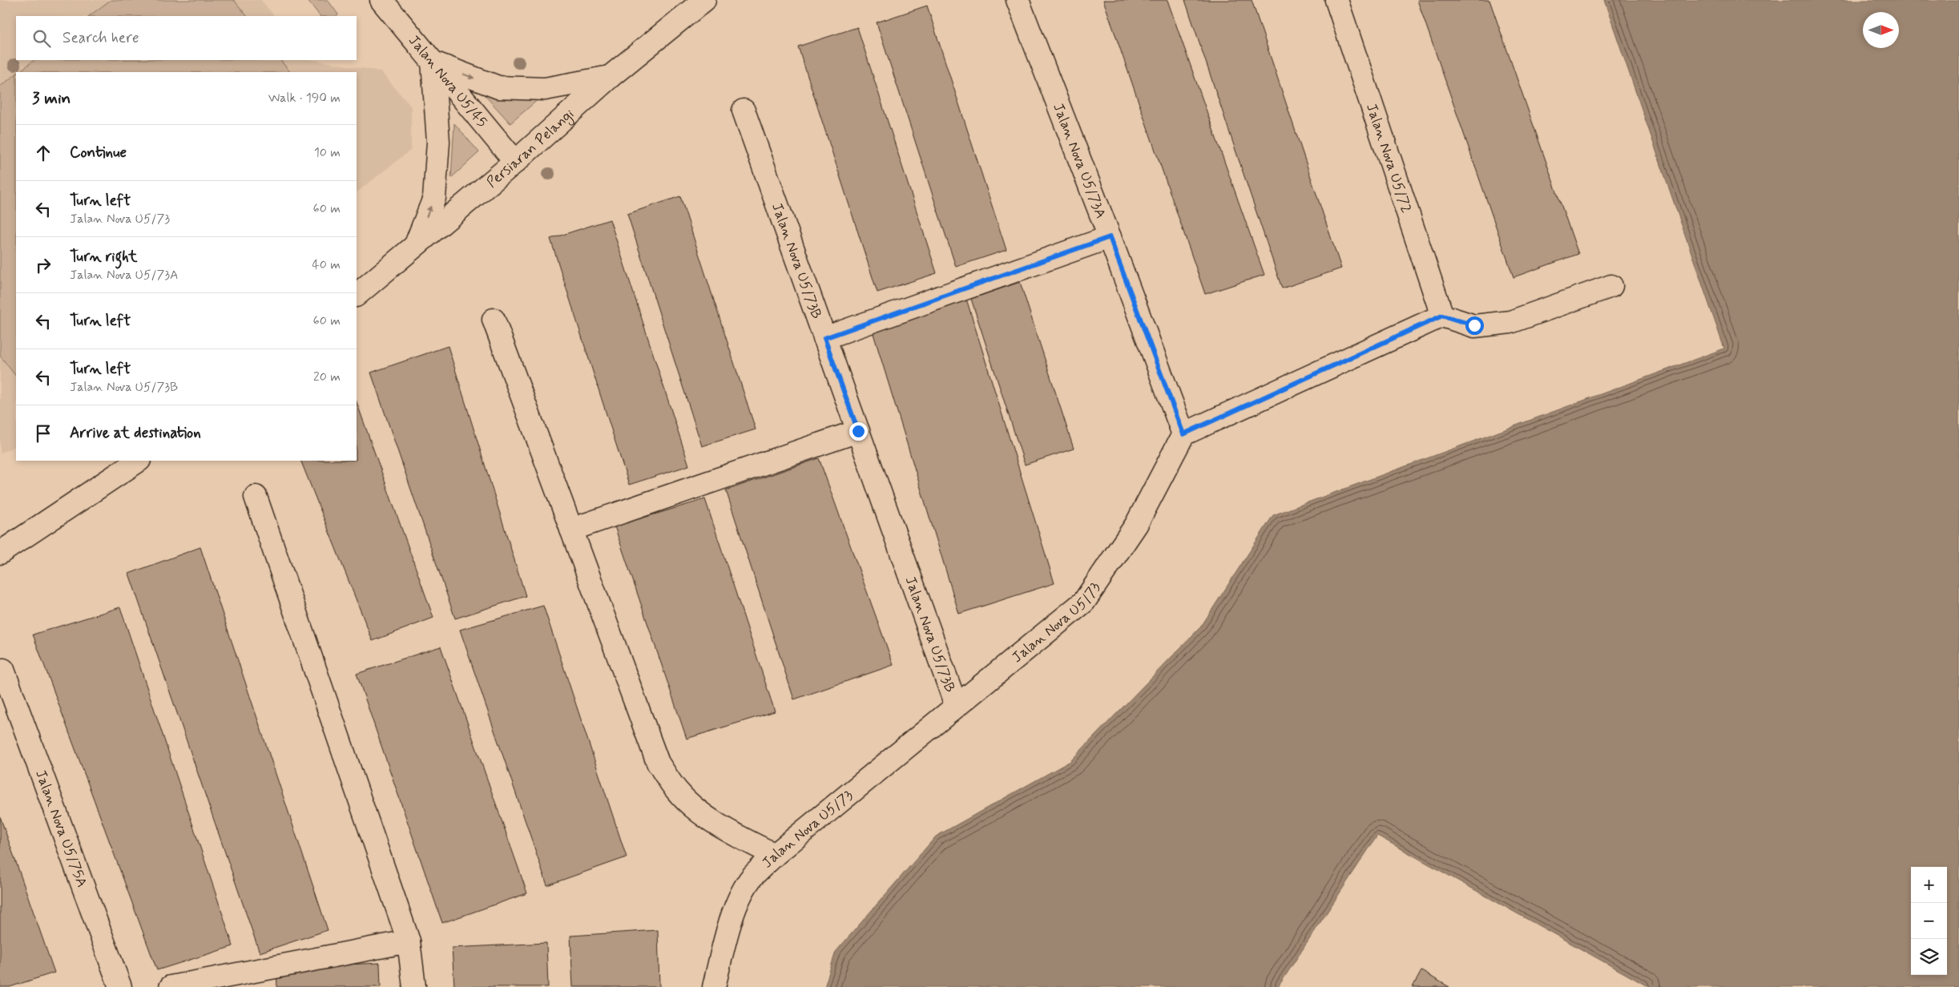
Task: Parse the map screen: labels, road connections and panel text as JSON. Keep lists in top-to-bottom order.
{
  "streets": {
    "street": [
      "Jalan Nova U5/45",
      "Persiaran Pelangi",
      "Jalan Nova U5/72",
      "Jalan Nova U5/73A",
      "Jalan Nova U5/73B",
      "Jalan Nova U5/73",
      "Jalan Nova U5/75A"
    ]
  },
  "crossings": [
    ["Jalan Nova U5/45", "Persiaran Pelangi"],
    ["Jalan Nova U5/73A", "Jalan Nova U5/73"],
    ["Jalan Nova U5/73B", "Jalan Nova U5/73"]
  ],
  "north": "right",
  "page": {
    "search": "Search here",
    "heading": ["3 min", "Walk · 190 m"],
    "list": [
      ["Continue", "10 m"],
      ["Turn left", "Jalan Nova U5/73", "60 m"],
      ["Turn right", "Jalan Nova U5/73A", "40 m"],
      ["Turn left", "60 m"],
      ["Turn left", "Jalan Nova U5/73B", "20 m"],
      "Arrive at destination"
    ],
    "map_buttons": ["+", "−"]
  }
}
